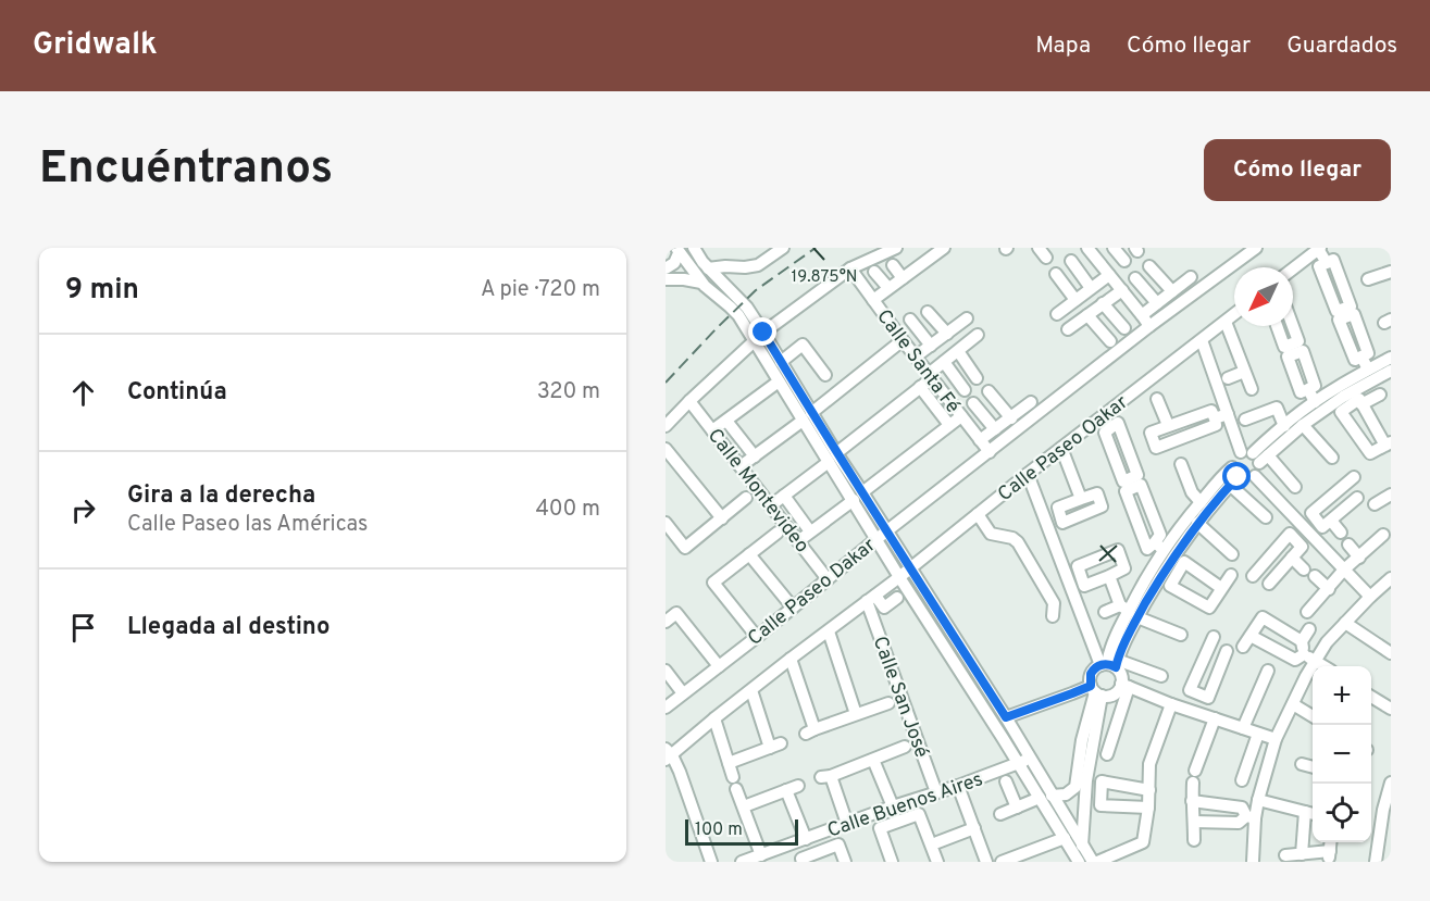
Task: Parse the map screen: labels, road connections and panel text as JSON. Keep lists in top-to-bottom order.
{
  "streets": {
    "street": [
      "Calle Santa Fé",
      "Calle Paseo Oakar",
      "Calle Montevideo",
      "Calle Paseo Dakar",
      "Calle San José",
      "Calle Buenos Aires"
    ]
  },
  "crossings": [
    ["Calle Santa Fé", "Calle Paseo Dakar"],
    ["Calle Paseo Oakar", "Calle Paseo Dakar"],
    ["Calle Montevideo", "Calle Paseo Dakar"],
    ["Calle Paseo Dakar", "Calle San José"],
    ["Calle San José", "Calle Buenos Aires"]
  ],
  "scale_bar": "100 m",
  "north": "bottom left",
  "page": {
    "header": "Gridwalk",
    "nav": ["Mapa", "Cómo llegar", "Guardados"],
    "buttons": "Cómo llegar",
    "title": "Encuéntranos",
    "heading": ["9 min", "A pie · 720 m"],
    "list": [
      ["Continúa", "320 m"],
      ["Gira a la derecha", "Calle Paseo las Américas", "400 m"],
      "Llegada al destino"
    ],
    "map_buttons": ["+", "−"],
    "scale": "100 m"
  },
  "coordinates": ["19.875°N"]
}
